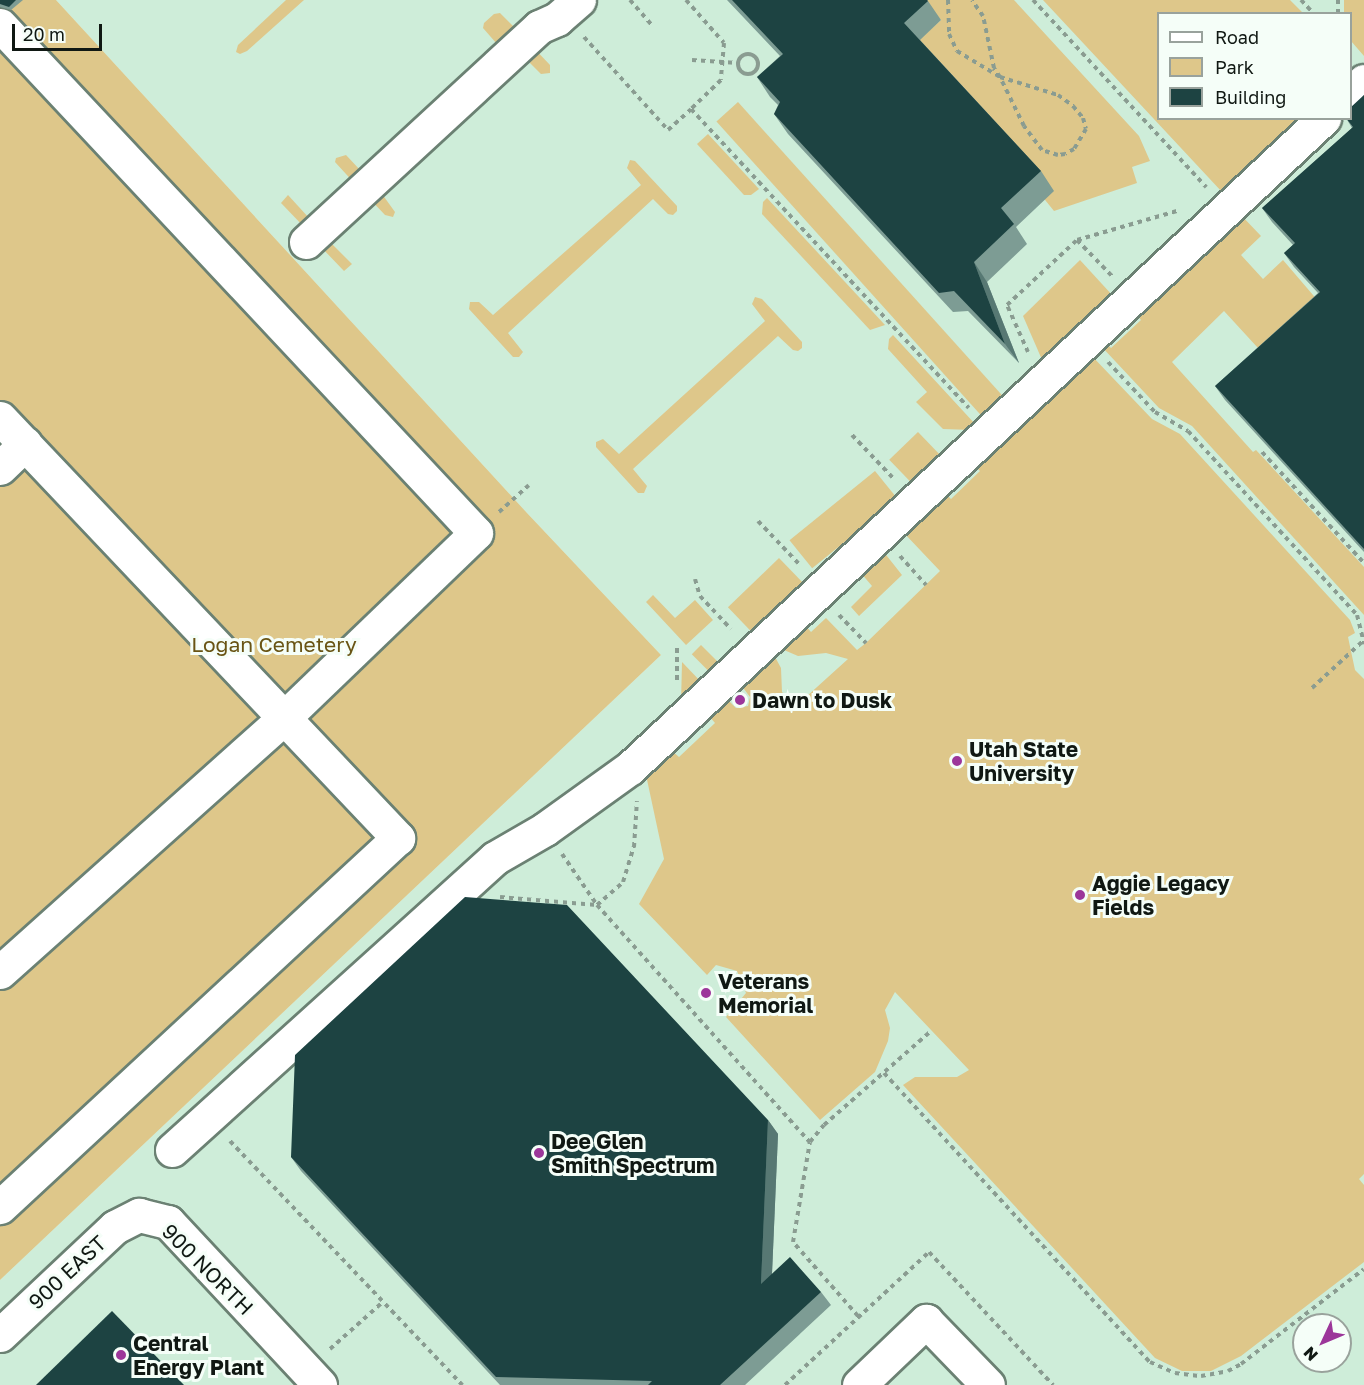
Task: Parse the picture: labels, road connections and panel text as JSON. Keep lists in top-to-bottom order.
{
  "streets": {
    "street": ["900 NORTH", "900 EAST"]
  },
  "crossings": [
    ["900 NORTH", "900 EAST"]
  ],
  "parks": ["Logan Cemetery"],
  "places": [
    "Dawn to Dusk",
    "Utah State University",
    "Aggie Legacy Fields",
    "Veterans Memorial",
    "Dee Glen Smith Spectrum",
    "Central Energy Plant"
  ],
  "legend": ["Road", "Park", "Building"],
  "scale_bar": "20 m",
  "north": "bottom left"
}
